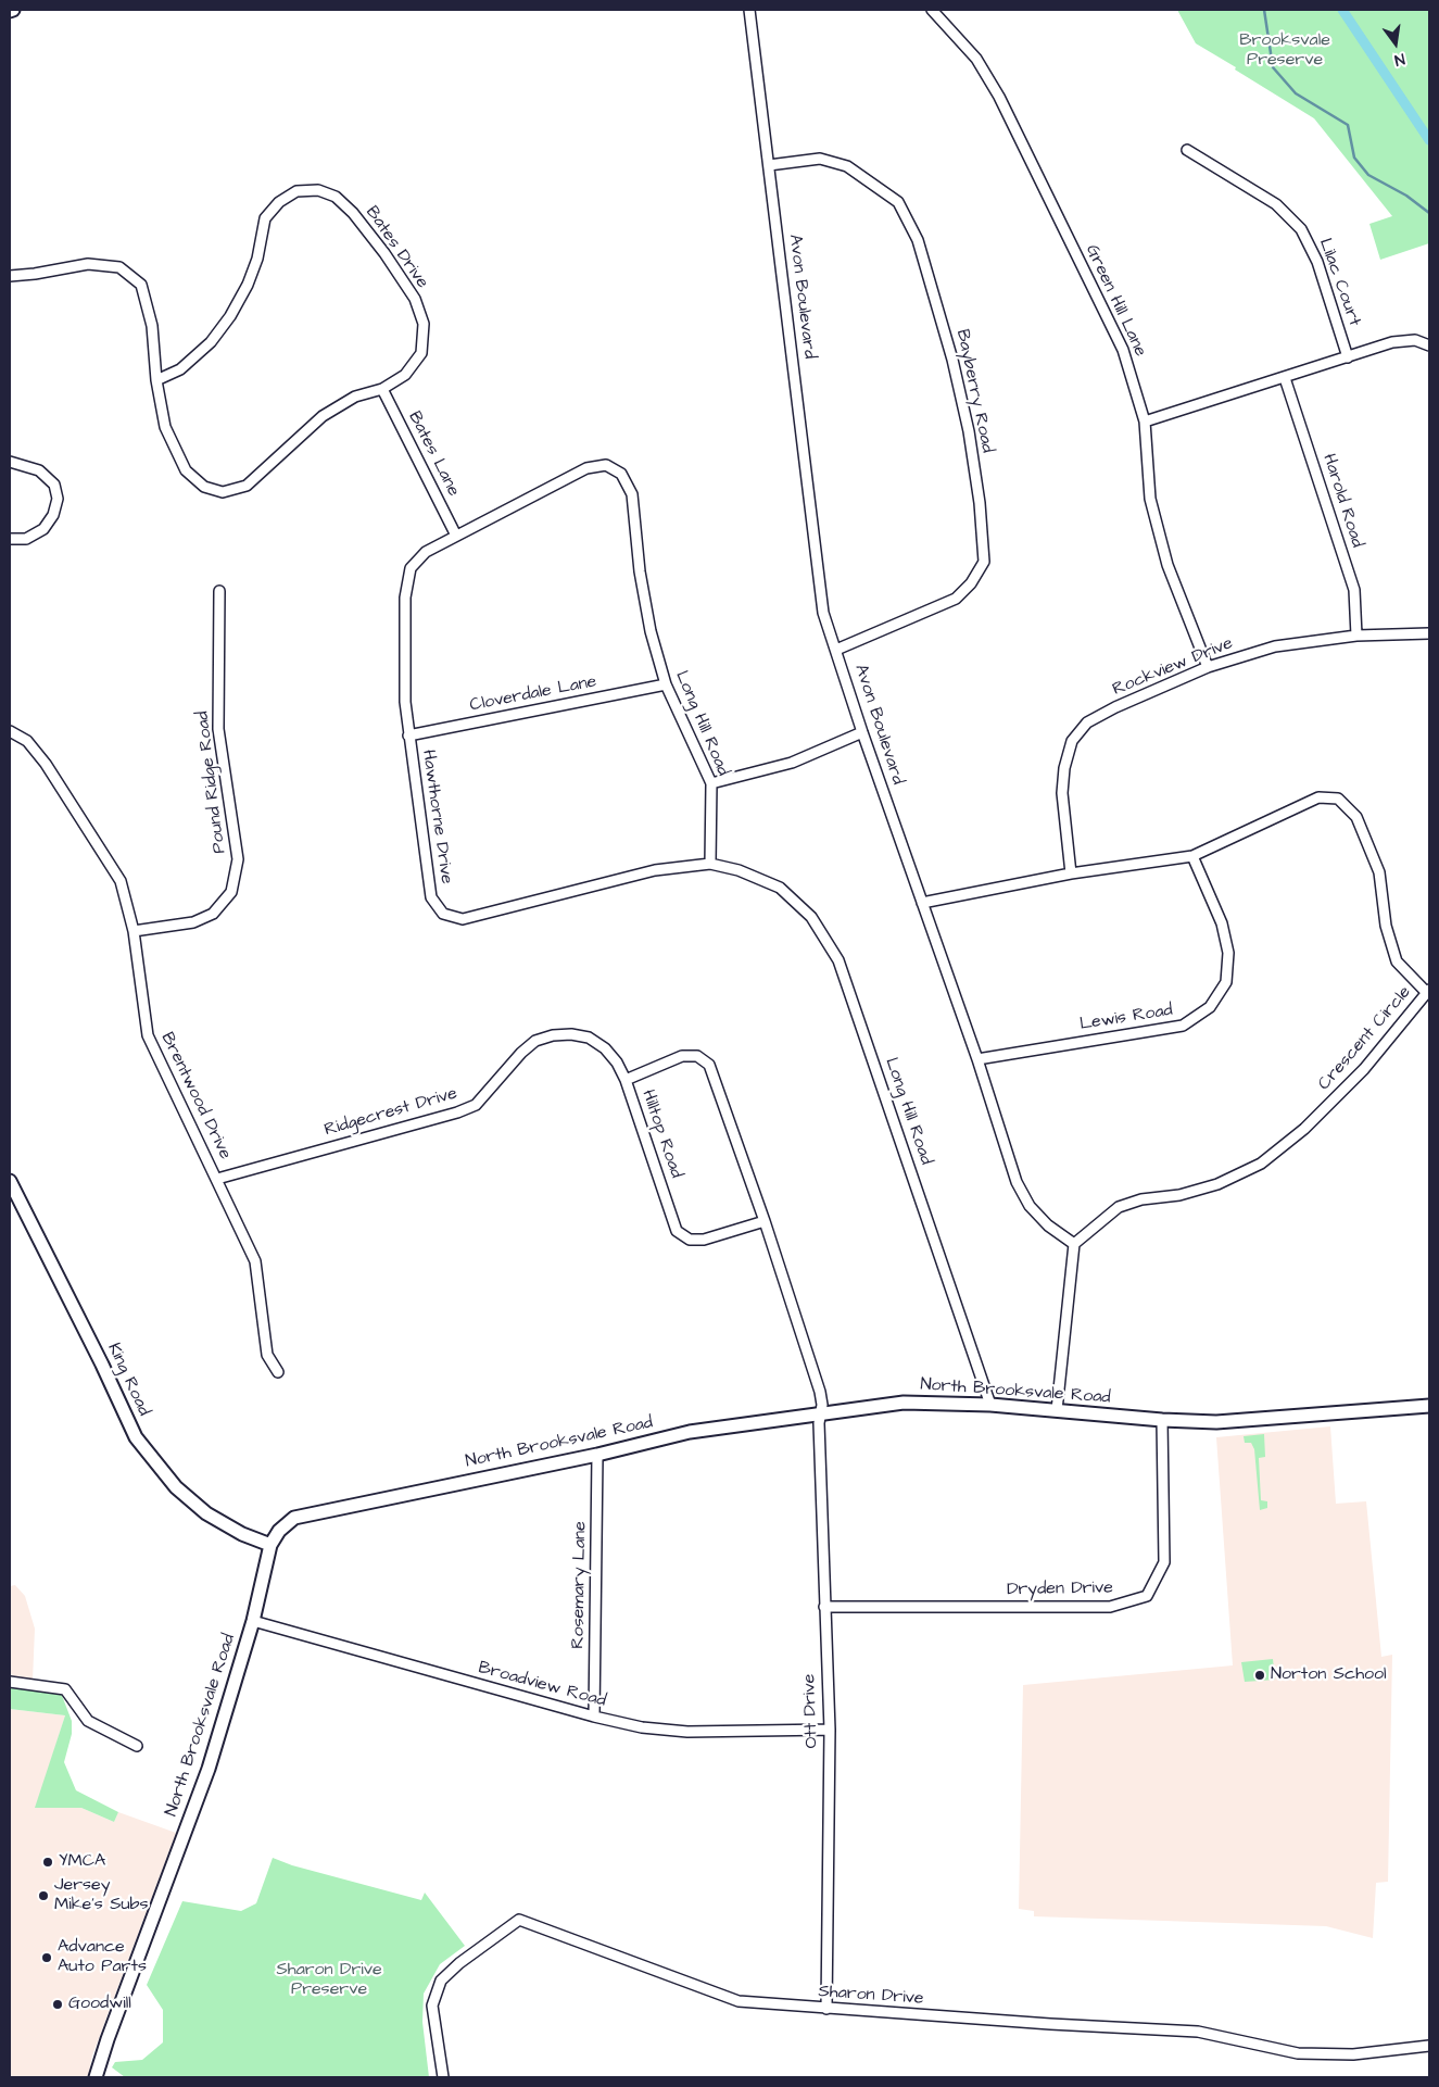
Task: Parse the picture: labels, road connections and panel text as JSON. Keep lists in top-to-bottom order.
{
  "streets": {
    "main road": ["King Road", "North Brooksvale Road"],
    "street": [
      "Bates Drive",
      "Lilac Court",
      "Avon Boulevard",
      "Green Hill Lane",
      "Bayberry Road",
      "Bates Lane",
      "Harold Road",
      "Rockview Drive",
      "Cloverdale Lane",
      "Long Hill Road",
      "Pound Ridge Road",
      "Hawthorne Drive",
      "Lewis Road",
      "Crescent Circle",
      "Brentwood Drive",
      "Ridgecrest Drive",
      "Hilltop Road",
      "Rosemary Lane",
      "Dryden Drive",
      "Broadview Road",
      "Ott Drive",
      "Sharon Drive"
    ]
  },
  "crossings": [
    ["Bates Drive", "Bates Lane"],
    ["Avon Boulevard", "Bayberry Road"],
    ["Avon Boulevard", "Lewis Road"],
    ["Avon Boulevard", "Crescent Circle"],
    ["Green Hill Lane", "Rockview Drive"],
    ["Bates Lane", "Long Hill Road"],
    ["Bates Lane", "Hawthorne Drive"],
    ["Harold Road", "Rockview Drive"],
    ["Rockview Drive", "Crescent Circle"],
    ["Cloverdale Lane", "Long Hill Road"],
    ["Cloverdale Lane", "Hawthorne Drive"],
    ["Long Hill Road", "Hawthorne Drive"],
    ["Long Hill Road", "North Brooksvale Road"],
    ["Pound Ridge Road", "Brentwood Drive"],
    ["Lewis Road", "Crescent Circle"],
    ["Brentwood Drive", "Ridgecrest Drive"],
    ["Ridgecrest Drive", "Hilltop Road"],
    ["Hilltop Road", "North Brooksvale Road"],
    ["Hilltop Road", "Ott Drive"],
    ["King Road", "North Brooksvale Road"],
    ["North Brooksvale Road", "Rosemary Lane"],
    ["North Brooksvale Road", "Dryden Drive"],
    ["North Brooksvale Road", "Broadview Road"],
    ["North Brooksvale Road", "Ott Drive"],
    ["Rosemary Lane", "Broadview Road"],
    ["Dryden Drive", "Ott Drive"],
    ["Broadview Road", "Ott Drive"],
    ["Ott Drive", "Sharon Drive"]
  ],
  "parks": ["Brooksvale Preserve", "Sharon Drive Preserve"],
  "places": [
    "Norton School",
    "YMCA",
    "Jersey Mike's Subs",
    "Advance Auto Parts",
    "Goodwill"
  ],
  "north": "bottom"
}
